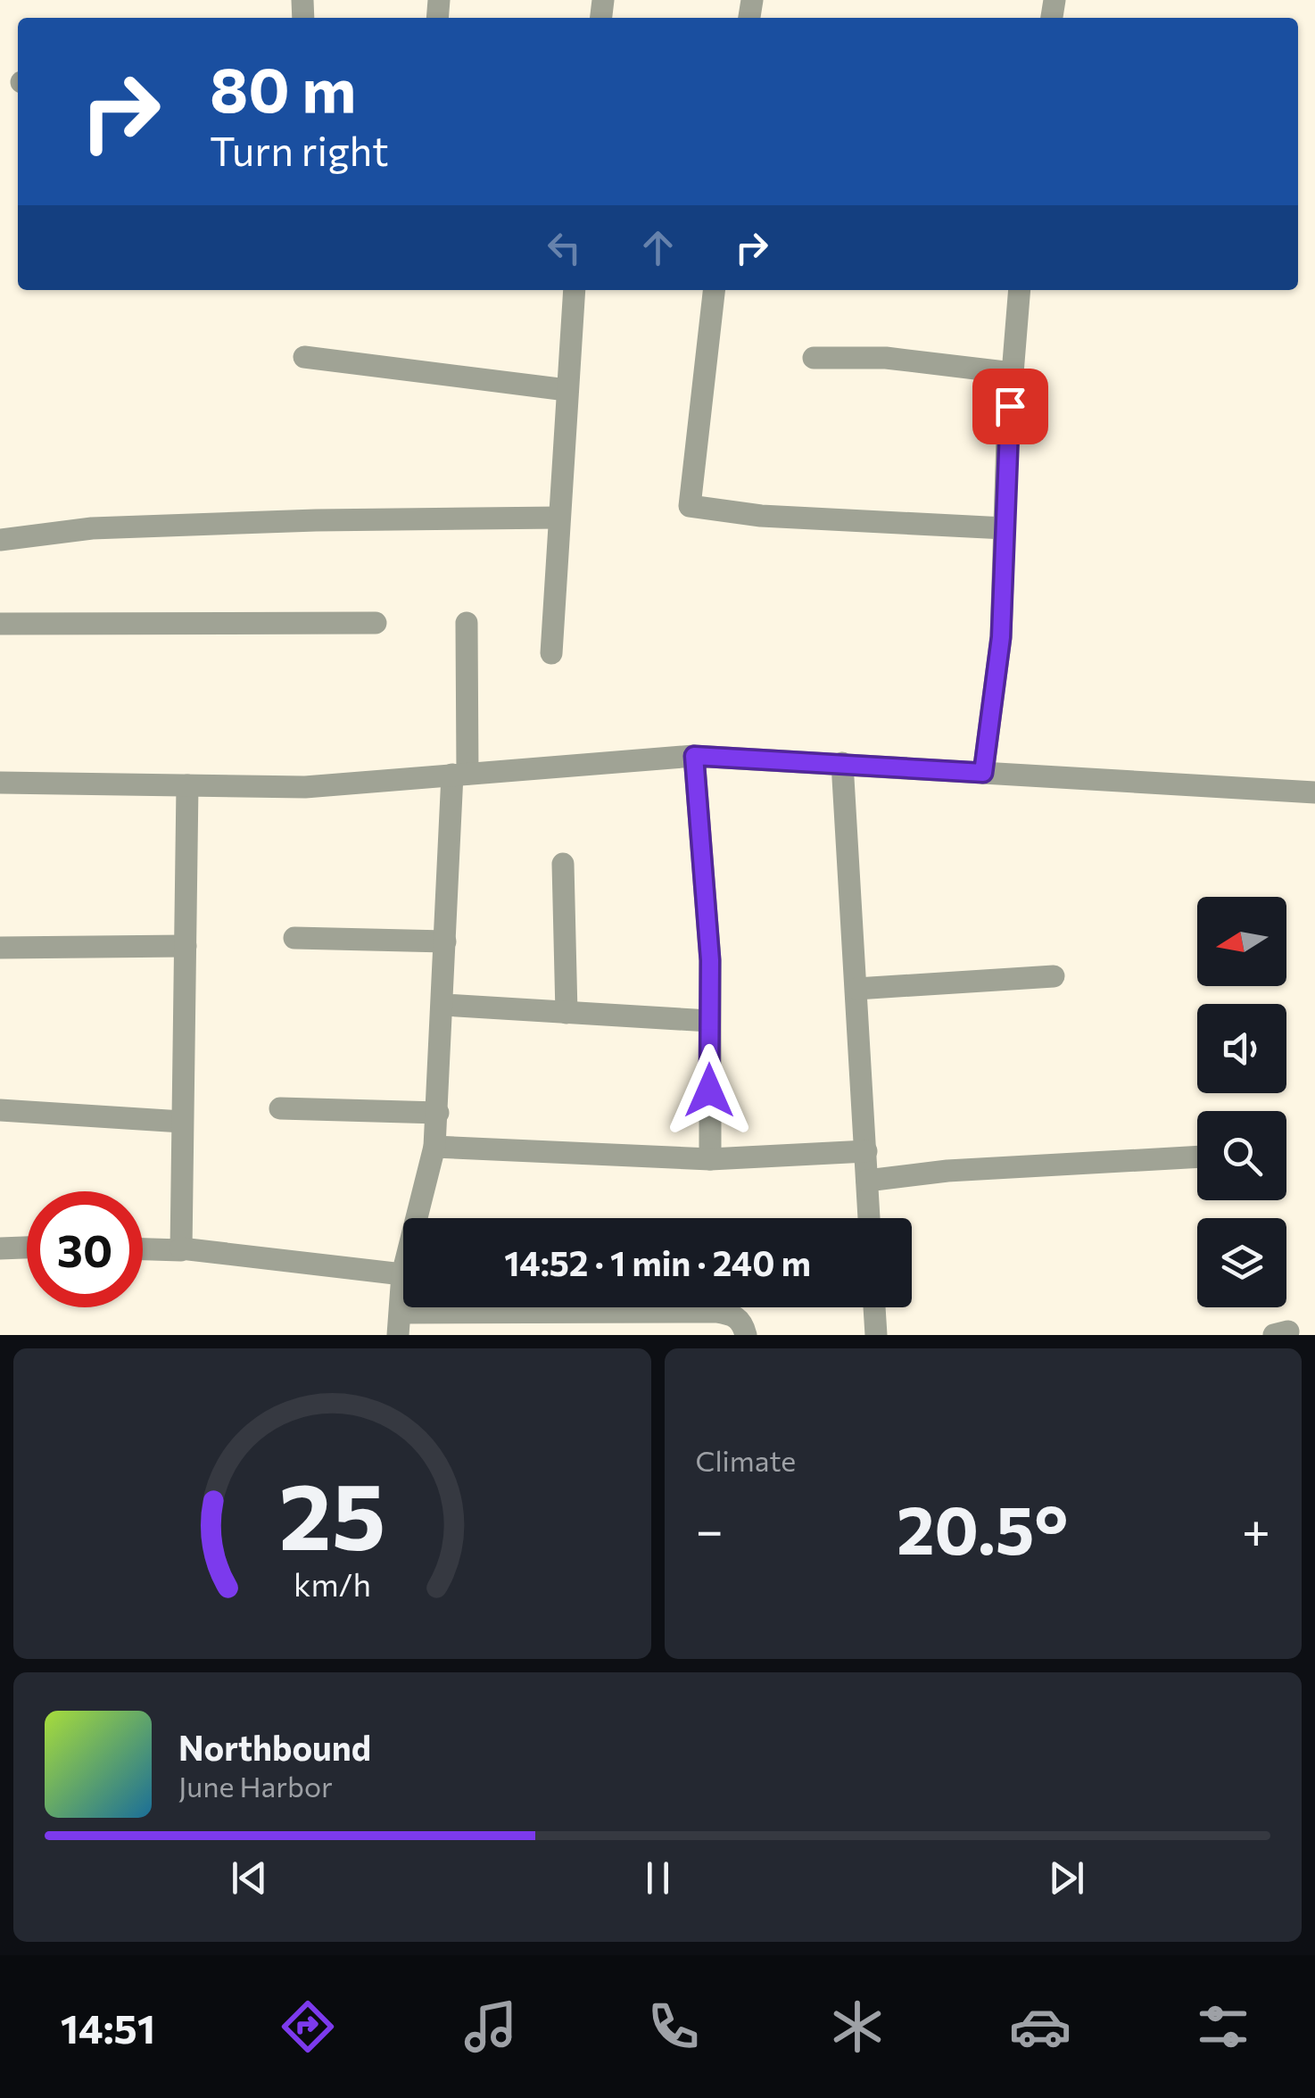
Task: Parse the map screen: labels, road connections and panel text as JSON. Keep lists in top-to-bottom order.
{
  "north": "left",
  "page": {
    "turn": ["80 m", "Turn right"],
    "limit": "30",
    "trip": "14:52 · 1 min · 240 m",
    "tile": "Climate",
    "heat": ["−", "20.5°", "+"],
    "song": ["Northbound", "June Harbor"],
    "tabs": "14:51",
    "gauge": ["25", "km/h"]
  }
}
